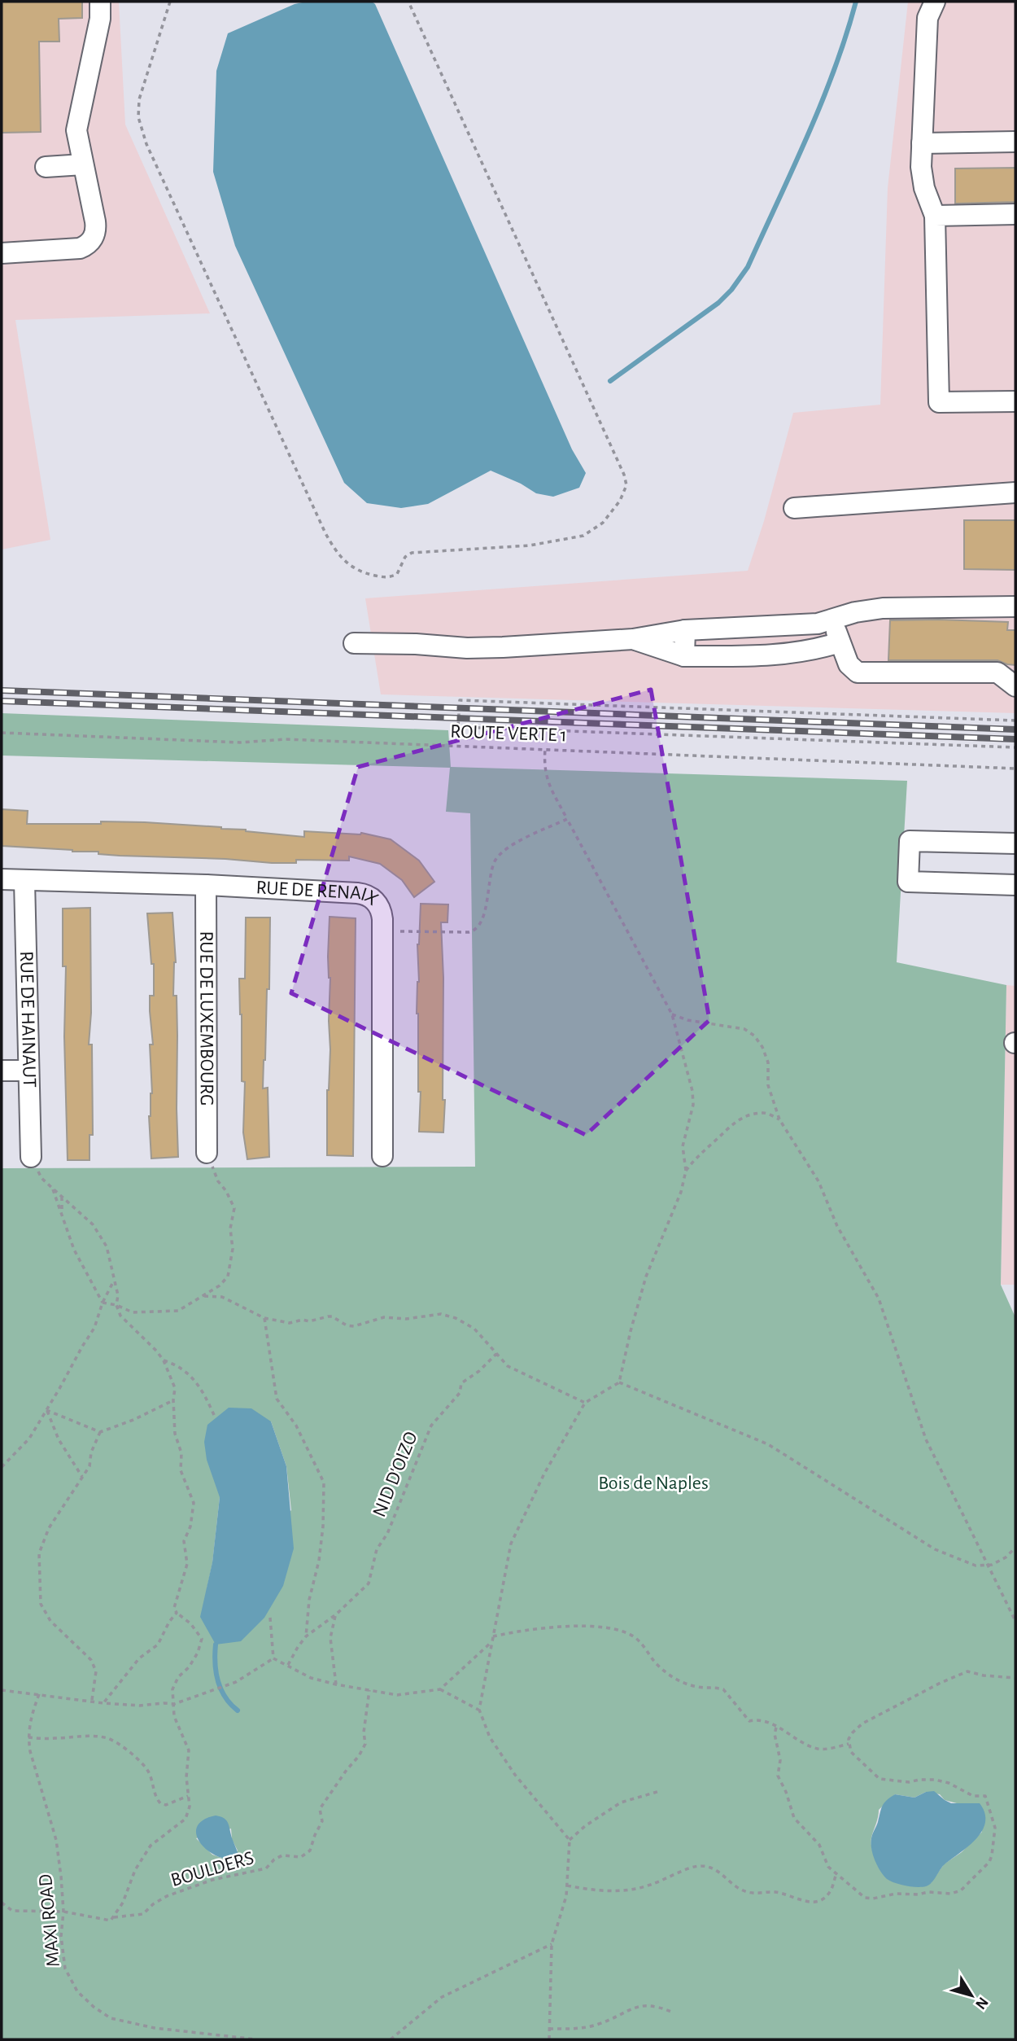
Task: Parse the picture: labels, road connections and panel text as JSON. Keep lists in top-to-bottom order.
{
  "streets": {
    "street": ["RUE DE RENAIX", "RUE DE HAINAUT", "RUE DE LUXEMBOURG"],
    "path": [
      "ROUTE VERTE 1",
      "NID D'OIZO",
      "BOULDERS",
      "MAXI ROAD"
    ]
  },
  "crossings": [
    ["RUE DE RENAIX", "RUE DE HAINAUT"],
    ["RUE DE RENAIX", "RUE DE LUXEMBOURG"],
    ["BOULDERS", "MAXI ROAD"]
  ],
  "parks": ["Bois de Naples"],
  "north": "bottom right"
}
